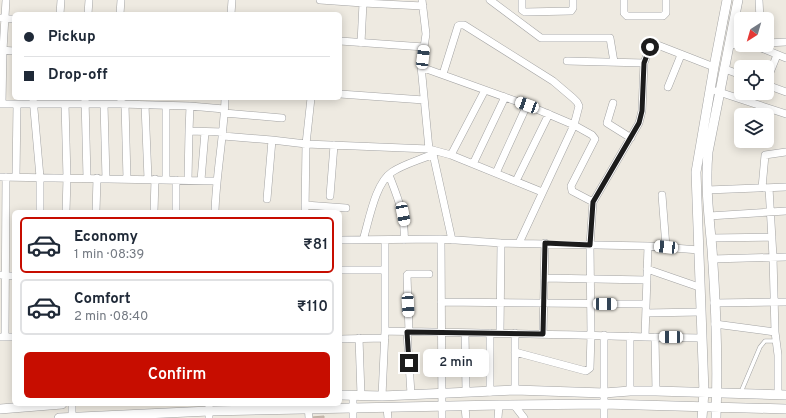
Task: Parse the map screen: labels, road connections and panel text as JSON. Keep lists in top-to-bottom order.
{
  "north": "bottom left",
  "page": {
    "banner": ["Pickup", "Drop-off"],
    "list": [
      {
        "name": "Economy",
        "note": "1 min · 08:39",
        "value": "₹81"
      },
      {
        "name": "Comfort",
        "note": "2 min · 08:40",
        "value": "₹110"
      }
    ],
    "buttons": "Confirm",
    "bubble": "2 min"
  }
}
